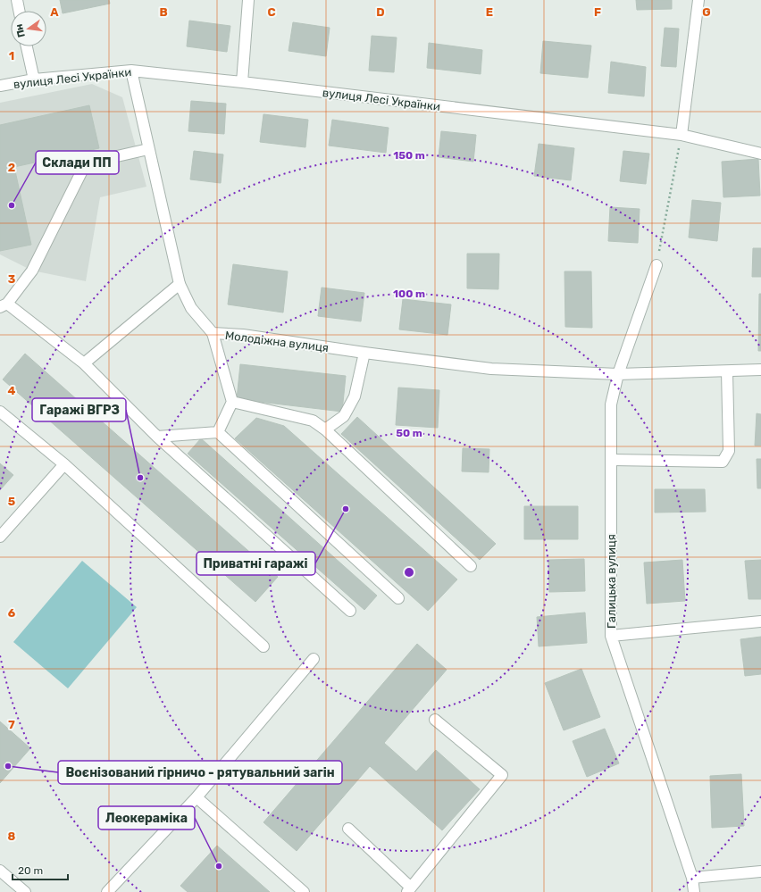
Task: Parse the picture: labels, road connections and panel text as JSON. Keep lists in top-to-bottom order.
{
  "streets": {
    "street": ["вулиця Лесі Українки", "Молодіжна вулиця", "Галицька вулиця"]
  },
  "crossings": [
    ["вулиця Лесі Українки", "Молодіжна вулиця"],
    ["Молодіжна вулиця", "Галицька вулиця"]
  ],
  "places": [
    "Склади ПП",
    "Гаражі ВГРЗ",
    "Приватні гаражі",
    "Воєнізований гірничо - рятувальний загін",
    "Леокераміка"
  ],
  "scale_bar": "20 m",
  "north": "left",
  "grid": {
    "columns": [
      "A",
      "B",
      "C",
      "D",
      "E",
      "F",
      "G"
    ],
    "rows": [
      "1",
      "2",
      "3",
      "4",
      "5",
      "6",
      "7",
      "8"
    ]
  },
  "rings": ["150 m", "100 m", "50 m"]
}
